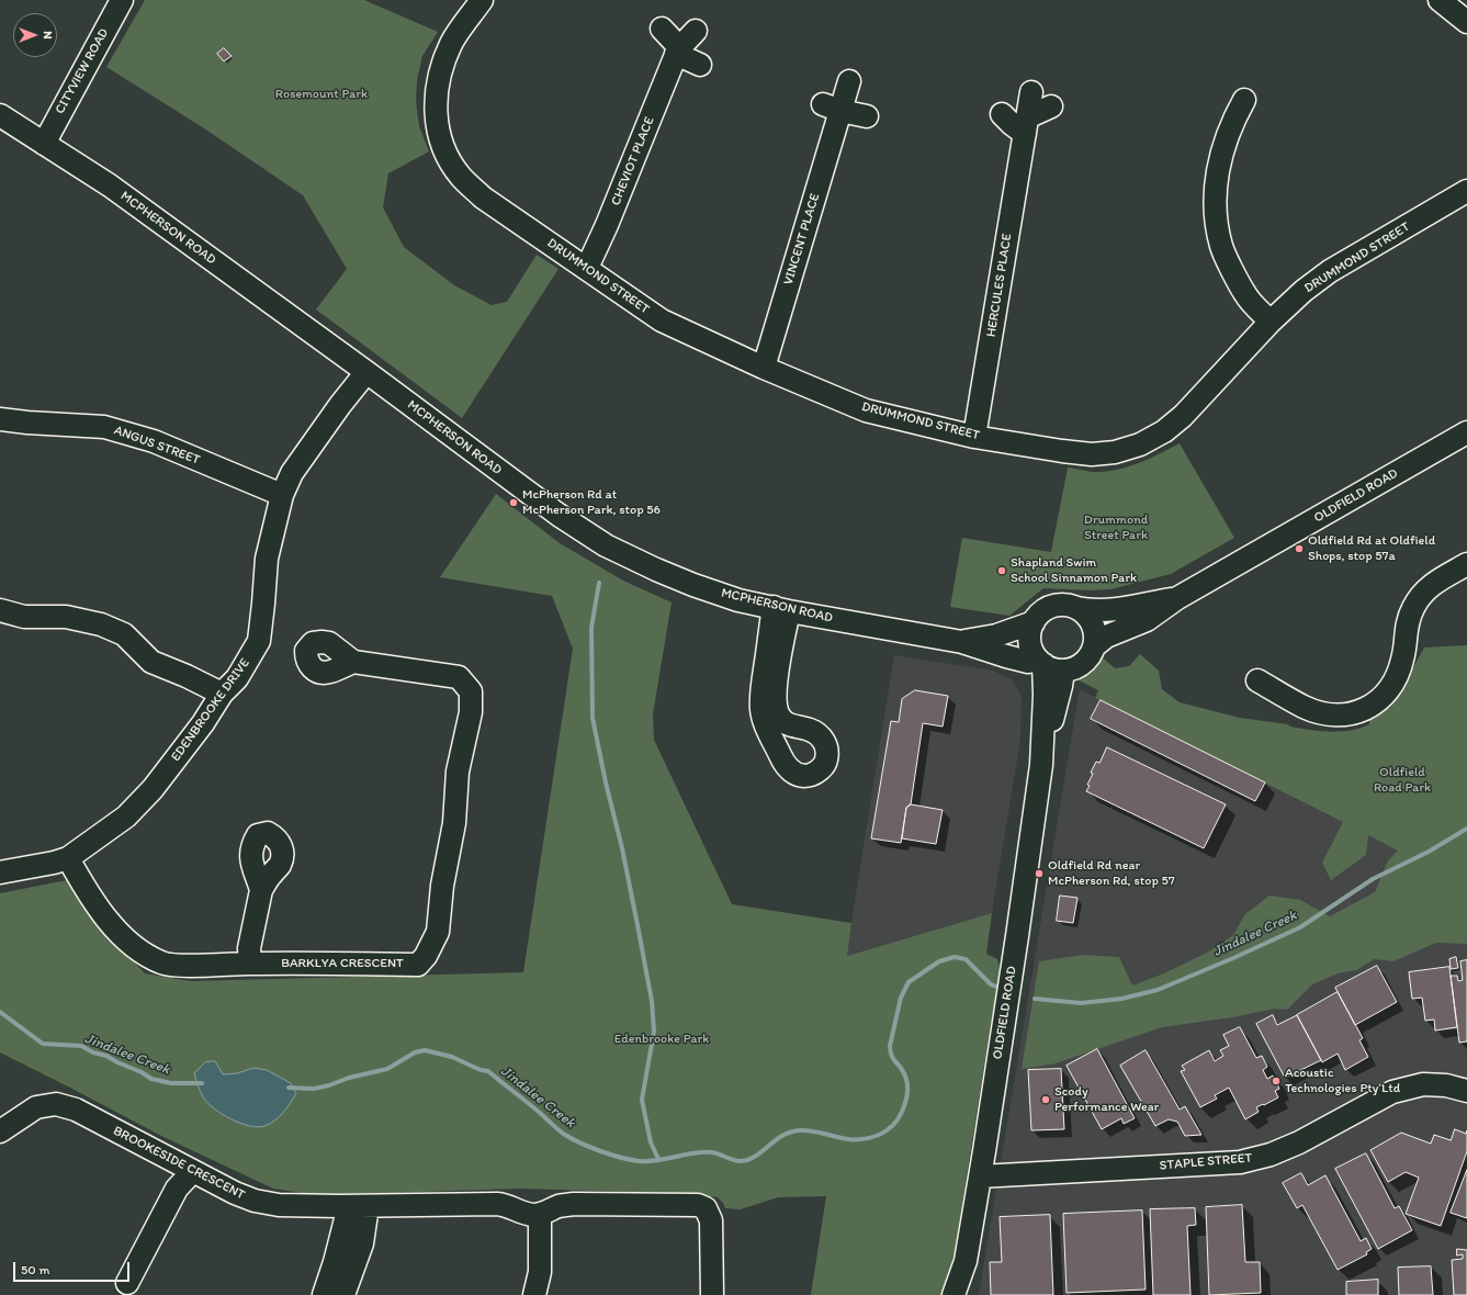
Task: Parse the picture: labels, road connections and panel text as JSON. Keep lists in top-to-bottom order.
{
  "streets": {
    "street": [
      "CITYVIEW ROAD",
      "CHEVIOT PLACE",
      "MCPHERSON ROAD",
      "VINCENT PLACE",
      "DRUMMOND STREET",
      "HERCULES PLACE",
      "ANGUS STREET",
      "OLDFIELD ROAD",
      "EDENBROOKE DRIVE",
      "BARKLYA CRESCENT",
      "STAPLE STREET",
      "BROOKESIDE CRESCENT"
    ]
  },
  "crossings": [
    ["CITYVIEW ROAD", "MCPHERSON ROAD"],
    ["CHEVIOT PLACE", "DRUMMOND STREET"],
    ["MCPHERSON ROAD", "EDENBROOKE DRIVE"],
    ["VINCENT PLACE", "DRUMMOND STREET"],
    ["DRUMMOND STREET", "HERCULES PLACE"],
    ["ANGUS STREET", "EDENBROOKE DRIVE"],
    ["OLDFIELD ROAD", "STAPLE STREET"],
    ["EDENBROOKE DRIVE", "BARKLYA CRESCENT"]
  ],
  "water": ["Jindalee Creek"],
  "parks": [
    "Rosemount Park",
    "Drummond Street Park",
    "Oldfield Road Park",
    "Edenbrooke Park"
  ],
  "places": [
    "McPherson Rd at McPherson Park, stop 56",
    "Oldfield Rd at Oldfield Shops, stop 57a",
    "Shapland Swim School Sinnamon Park",
    "Oldfield Rd near McPherson Rd, stop 57",
    "Acoustic Technologies Pty Ltd",
    "Scody Performance Wear"
  ],
  "scale_bar": "50 m",
  "north": "right"
}
